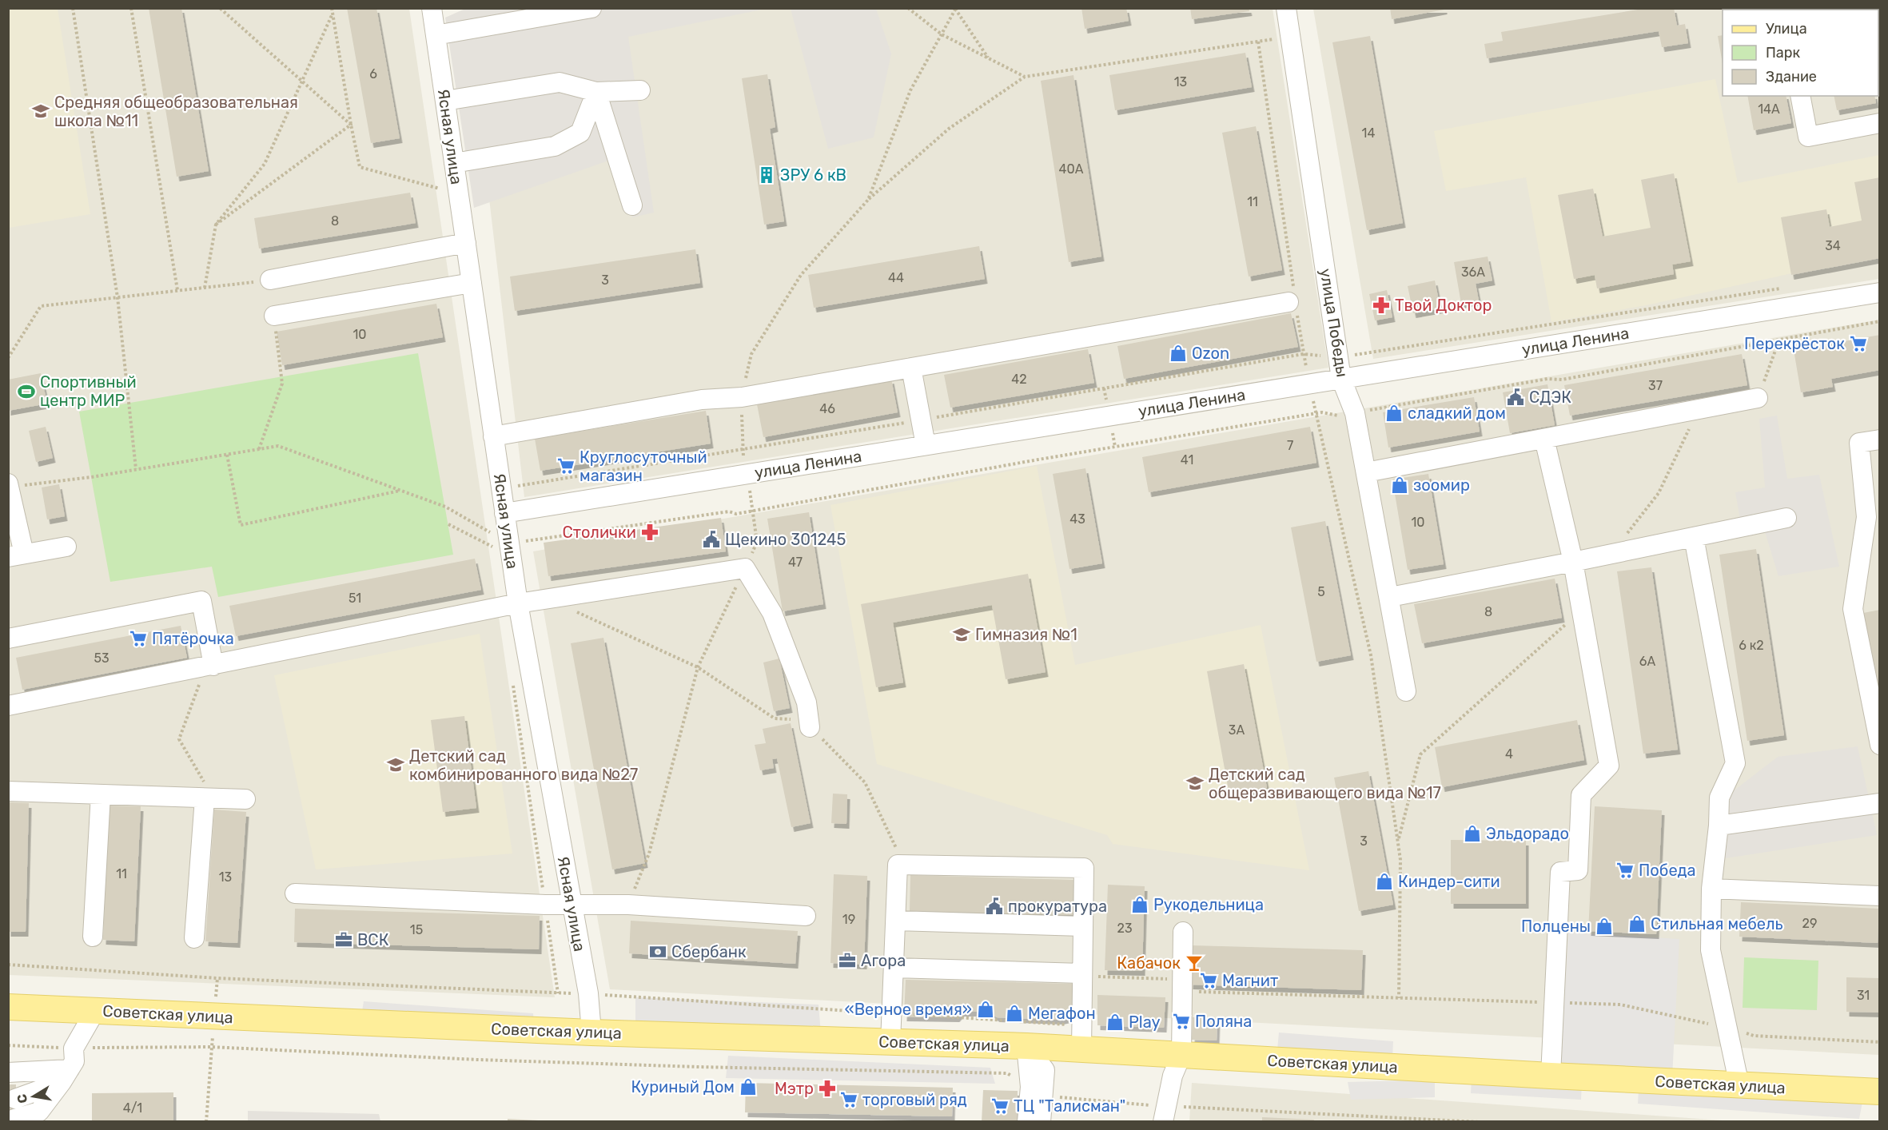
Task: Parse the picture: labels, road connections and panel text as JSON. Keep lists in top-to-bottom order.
{
  "streets": {
    "main road": ["Советская улица"],
    "street": ["Ясная улица", "улица Победы", "улица Ленина"]
  },
  "crossings": [
    ["Ясная улица", "улица Ленина"],
    ["Ясная улица", "Советская улица"],
    ["улица Победы", "улица Ленина"]
  ],
  "places": {
    "school or university": [
      "Средняя общеобразовательная школа №11",
      "Гимназия №1",
      "Детский сад комбинированного вида №27",
      "Детский сад общеразвивающего вида №17"
    ],
    "building": ["ЗРУ 6 кВ"],
    "pharmacy": ["Твой Доктор", "Столички", "Мэтр"],
    "supermarket": [
      "Перекрёсток",
      "Круглосуточный магазин",
      "Пятёрочка",
      "Победа",
      "Магнит",
      "Поляна",
      "торговый ряд",
      "ТЦ \"Талисман\""
    ],
    "shop": [
      "Ozon",
      "сладкий дом",
      "зоомир",
      "Эльдорадо",
      "Киндер-сити",
      "Рукодельница",
      "Стильная мебель",
      "Полцены",
      "«Верное время»",
      "Мегафон",
      "Рlay",
      "Куриный Дом"
    ],
    "sports": ["Спортивный центр МИР"],
    "public building": ["СДЭК", "Щекино 301245", "прокуратура"],
    "office": ["ВСК", "Агора"],
    "bank": ["Сбербанк"],
    "bar": ["Кабачок"]
  },
  "house_numbers": [
    "6",
    "13",
    "14А",
    "14",
    "40А",
    "11",
    "8",
    "34",
    "36А",
    "44",
    "3",
    "10",
    "42",
    "37",
    "46",
    "7",
    "41",
    "43",
    "10",
    "47",
    "5",
    "51",
    "8",
    "6 к2",
    "53",
    "6А",
    "3А",
    "4",
    "3",
    "11",
    "13",
    "19",
    "29",
    "23",
    "15",
    "31",
    "4/1"
  ],
  "legend": ["Улица", "Парк", "Здание"],
  "north": "left"
}
